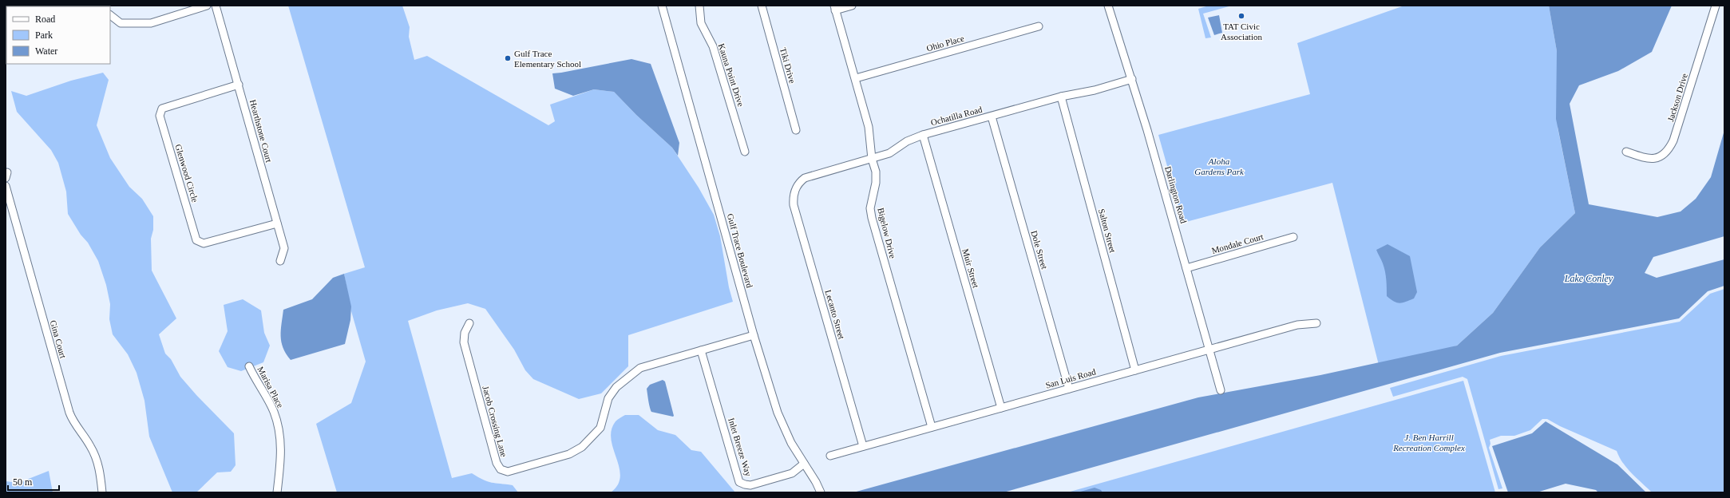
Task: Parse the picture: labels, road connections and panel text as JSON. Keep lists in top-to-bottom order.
{
  "streets": {
    "street": [
      "Ohio Place",
      "Tiki Drive",
      "Kauna Point Drive",
      "Jackson Drive",
      "Ochatilla Road",
      "Hearthstone Court",
      "Glenwood Circle",
      "Darlington Road",
      "Salton Street",
      "Bigelow Drive",
      "Mondale Court",
      "Dole Street",
      "Gulf Trace Boulevard",
      "Muir Street",
      "Lecanto Street",
      "Gina Court",
      "San Luis Road",
      "Marisa Place",
      "Jacob Crossing Lane",
      "Inlet Breeze Way"
    ]
  },
  "crossings": [
    ["Ohio Place", "Bigelow Drive"],
    ["Ochatilla Road", "Darlington Road"],
    ["Ochatilla Road", "Salton Street"],
    ["Ochatilla Road", "Bigelow Drive"],
    ["Ochatilla Road", "Dole Street"],
    ["Ochatilla Road", "Muir Street"],
    ["Ochatilla Road", "Lecanto Street"],
    ["Hearthstone Court", "Glenwood Circle"],
    ["Darlington Road", "Mondale Court"],
    ["Darlington Road", "San Luis Road"],
    ["Salton Street", "San Luis Road"],
    ["Bigelow Drive", "San Luis Road"],
    ["Dole Street", "San Luis Road"],
    ["Gulf Trace Boulevard", "Jacob Crossing Lane"],
    ["Gulf Trace Boulevard", "Inlet Breeze Way"],
    ["Muir Street", "San Luis Road"],
    ["Lecanto Street", "San Luis Road"],
    ["Jacob Crossing Lane", "Inlet Breeze Way"]
  ],
  "water": ["Lake Conley"],
  "parks": ["Aloha Gardens Park", "J. Ben Harrill Recreation Complex"],
  "places": ["TAT Civic Association", "Gulf Trace Elementary School"],
  "legend": ["Road", "Park", "Water"],
  "scale_bar": "50 m"
}
